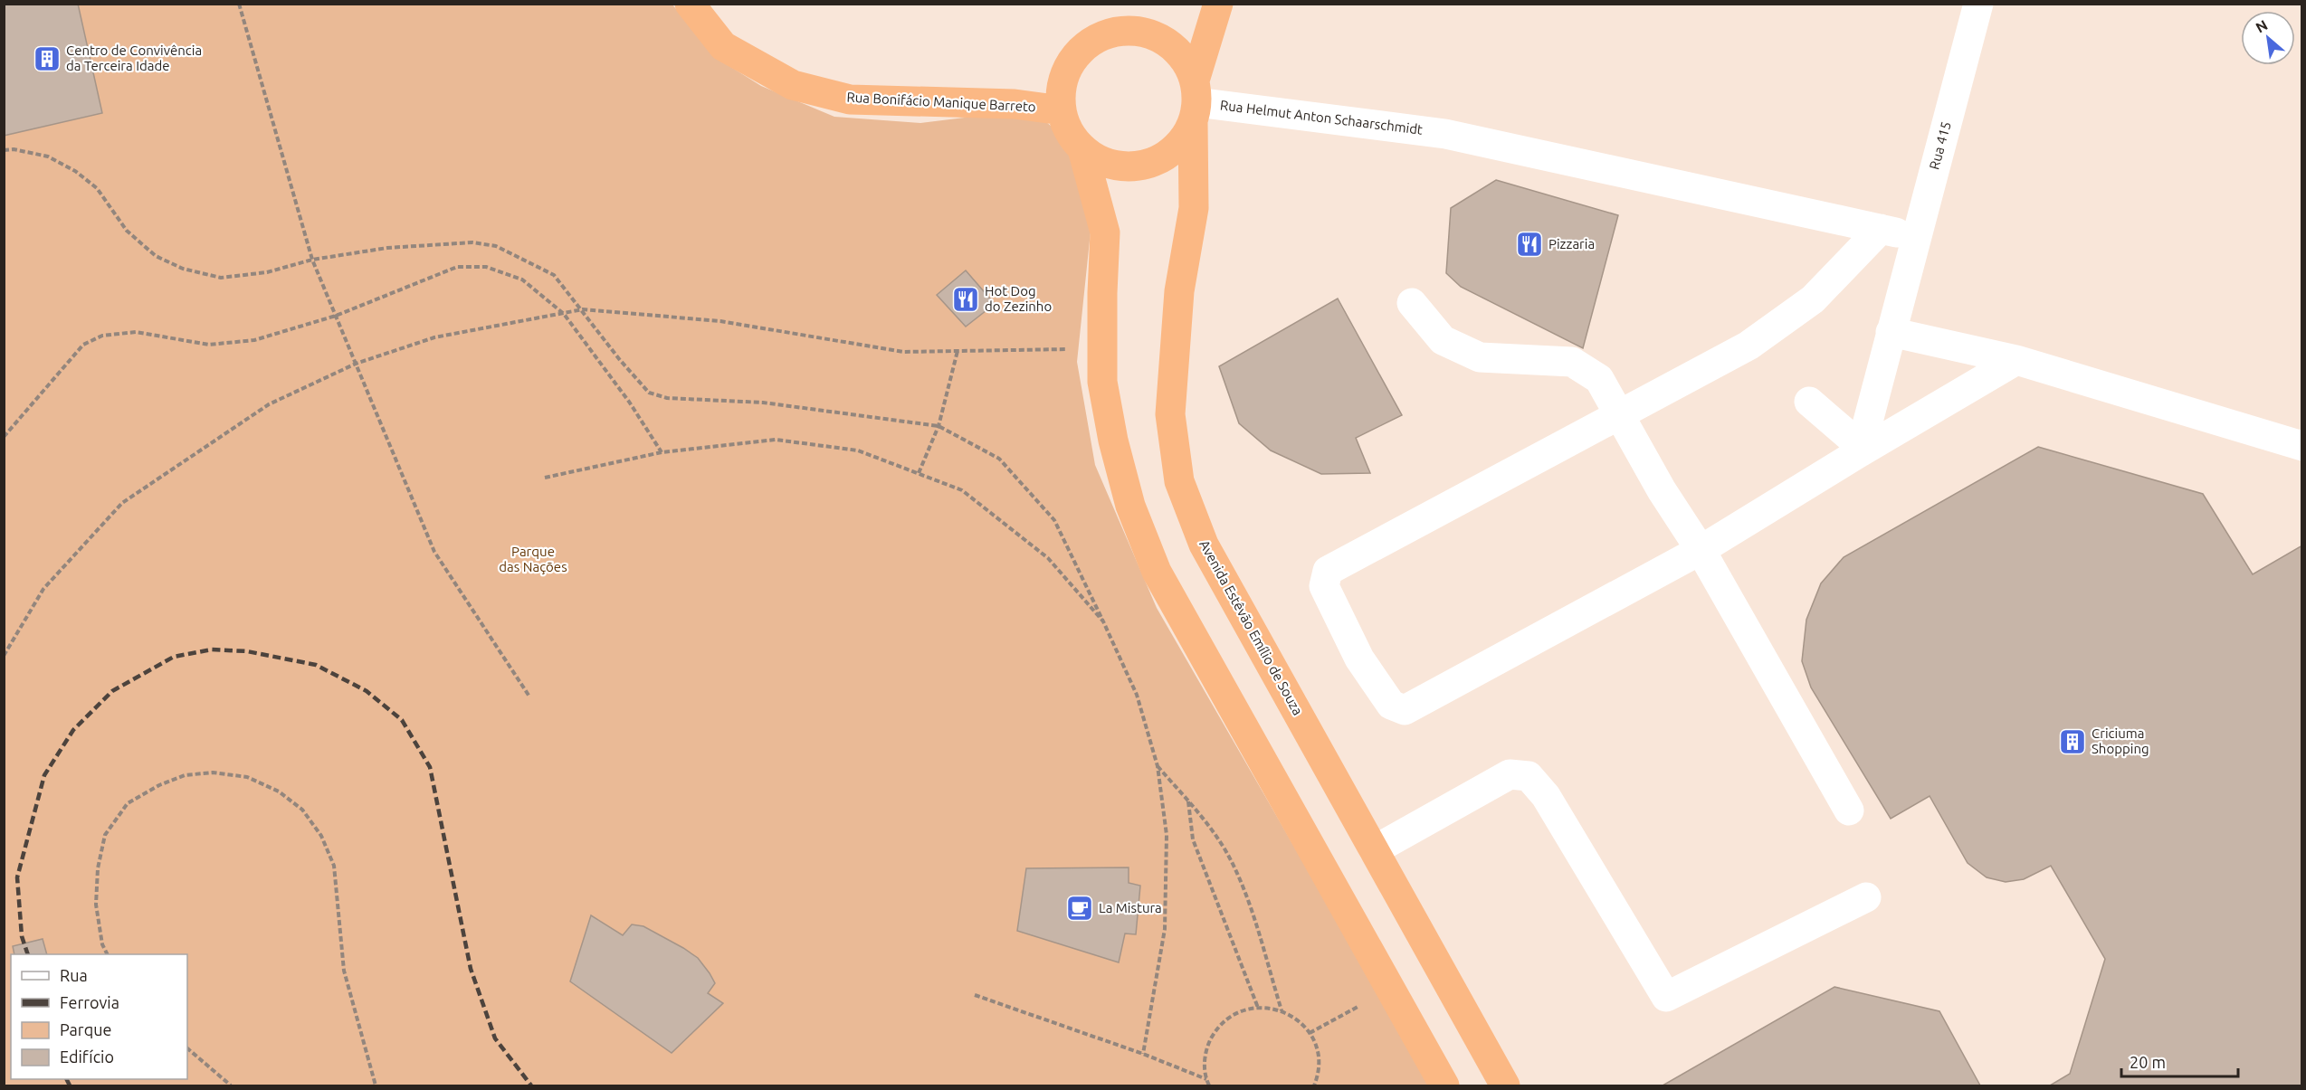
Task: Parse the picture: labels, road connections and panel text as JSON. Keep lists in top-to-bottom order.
{
  "streets": {
    "highway": ["Rua Bonifácio Manique Barreto", "Avenida Estêvão Emílio de Souza"],
    "lane": ["Rua Helmut Anton Schaarschmidt", "Rua 415"]
  },
  "crossings": [
    ["Rua Bonifácio Manique Barreto", "Rua Helmut Anton Schaarschmidt"],
    ["Rua Bonifácio Manique Barreto", "Avenida Estêvão Emílio de Souza"],
    ["Rua Helmut Anton Schaarschmidt", "Rua 415"],
    ["Rua Helmut Anton Schaarschmidt", "Avenida Estêvão Emílio de Souza"]
  ],
  "parks": ["Parque das Nações"],
  "places": {
    "building": ["Centro de Convivência da Terceira Idade", "Criciuma Shopping"],
    "restaurant": ["Pizzaria", "Hot Dog do Zezinho"],
    "cafe": ["La Mistura"]
  },
  "legend": [
    "Rua",
    "Ferrovia",
    "Parque",
    "Edifício"
  ],
  "scale_bar": "20 m",
  "north": "top left"
}
